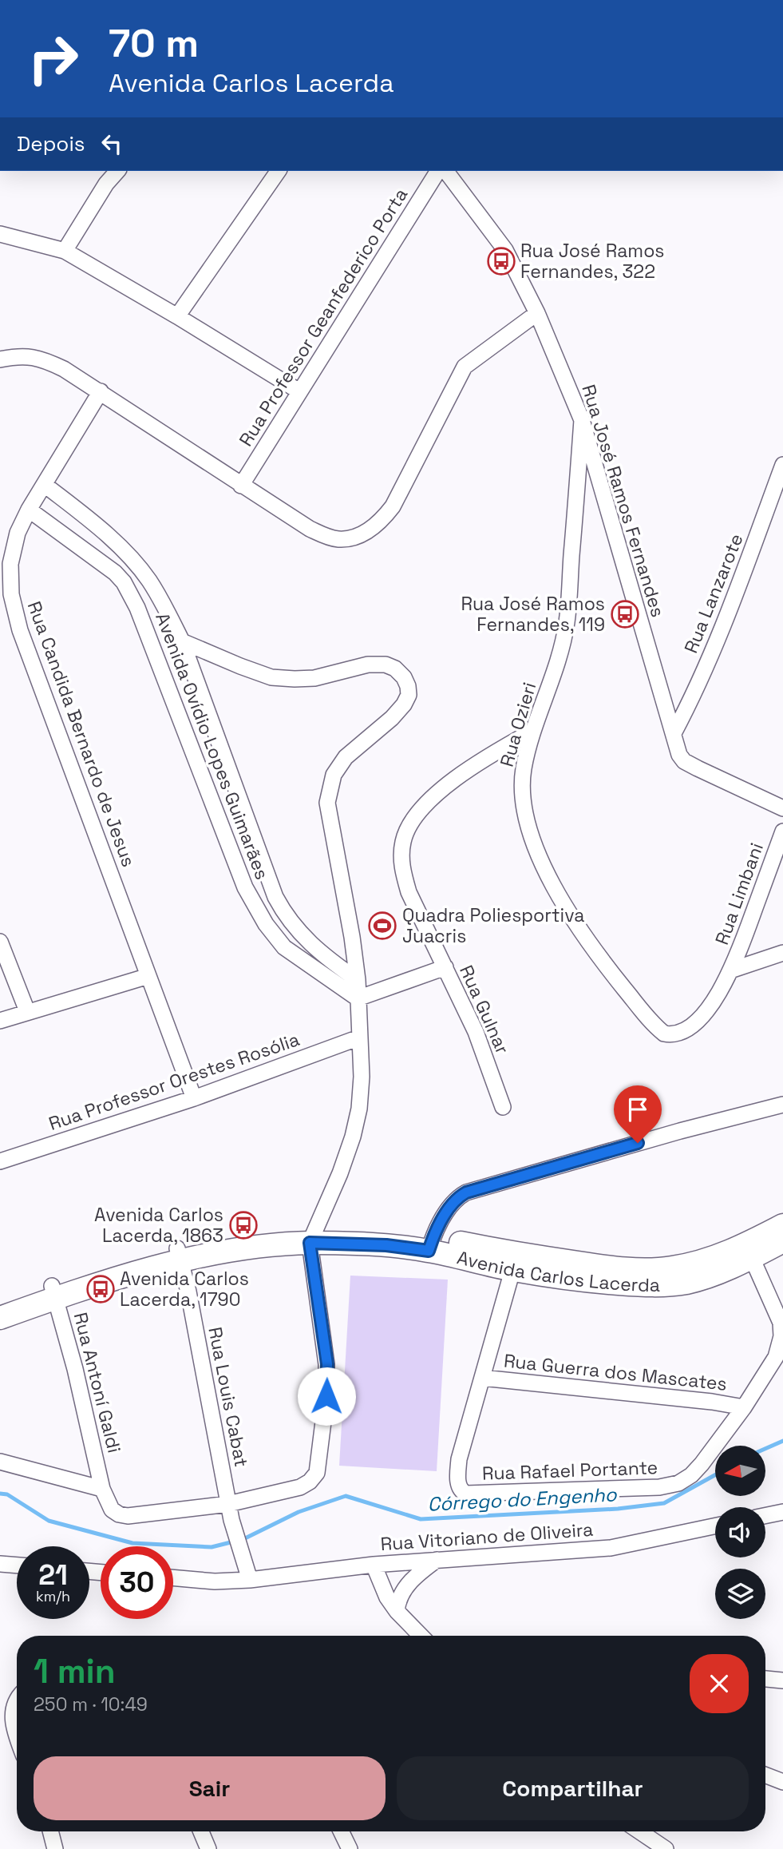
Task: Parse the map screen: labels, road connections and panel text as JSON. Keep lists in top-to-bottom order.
{
  "streets": {
    "main road": ["Avenida Carlos Lacerda"],
    "street": [
      "Rua Professor Geanfederico Porta",
      "Rua José Ramos Fernandes",
      "Rua Lanzarote",
      "Rua Ozieri",
      "Rua Candida Bernardo de Jesus",
      "Avenida Ovídio Lopes Guimarães",
      "Rua Limbani",
      "Rua Gulnar",
      "Rua Professor Orestes Rosólia",
      "Rua Guerra dos Mascates",
      "Rua Antoní Galdi",
      "Rua Louis Cabat",
      "Rua Rafael Portante",
      "Rua Vitoriano de Oliveira"
    ]
  },
  "crossings": [
    ["Rua José Ramos Fernandes", "Rua Lanzarote"],
    ["Rua José Ramos Fernandes", "Rua Ozieri"],
    ["Rua Ozieri", "Rua Limbani"],
    ["Rua Ozieri", "Rua Gulnar"],
    ["Rua Candida Bernardo de Jesus", "Avenida Ovídio Lopes Guimarães"],
    ["Rua Candida Bernardo de Jesus", "Rua Professor Orestes Rosólia"],
    ["Avenida Carlos Lacerda", "Rua Antoní Galdi"],
    ["Avenida Carlos Lacerda", "Rua Louis Cabat"],
    ["Avenida Carlos Lacerda", "Rua Rafael Portante"],
    ["Rua Guerra dos Mascates", "Rua Rafael Portante"],
    ["Rua Antoní Galdi", "Rua Louis Cabat"],
    ["Rua Louis Cabat", "Rua Vitoriano de Oliveira"]
  ],
  "water": ["Córrego do Engenho"],
  "places": {
    "bus stop": [
      "Rua José Ramos Fernandes, 322",
      "Rua José Ramos Fernandes, 119",
      "Avenida Carlos Lacerda, 1863",
      "Avenida Carlos Lacerda, 1790"
    ],
    "sports": ["Quadra Poliesportiva Juacris"]
  },
  "north": "left",
  "page": {
    "turn": ["70 m", "Avenida Carlos Lacerda"],
    "then": "Depois",
    "speed": "21 km/h",
    "limit": "30",
    "heading": ["1 min", "250 m · 10:49"],
    "buttons": ["Sair", "Compartilhar"]
  }
}
